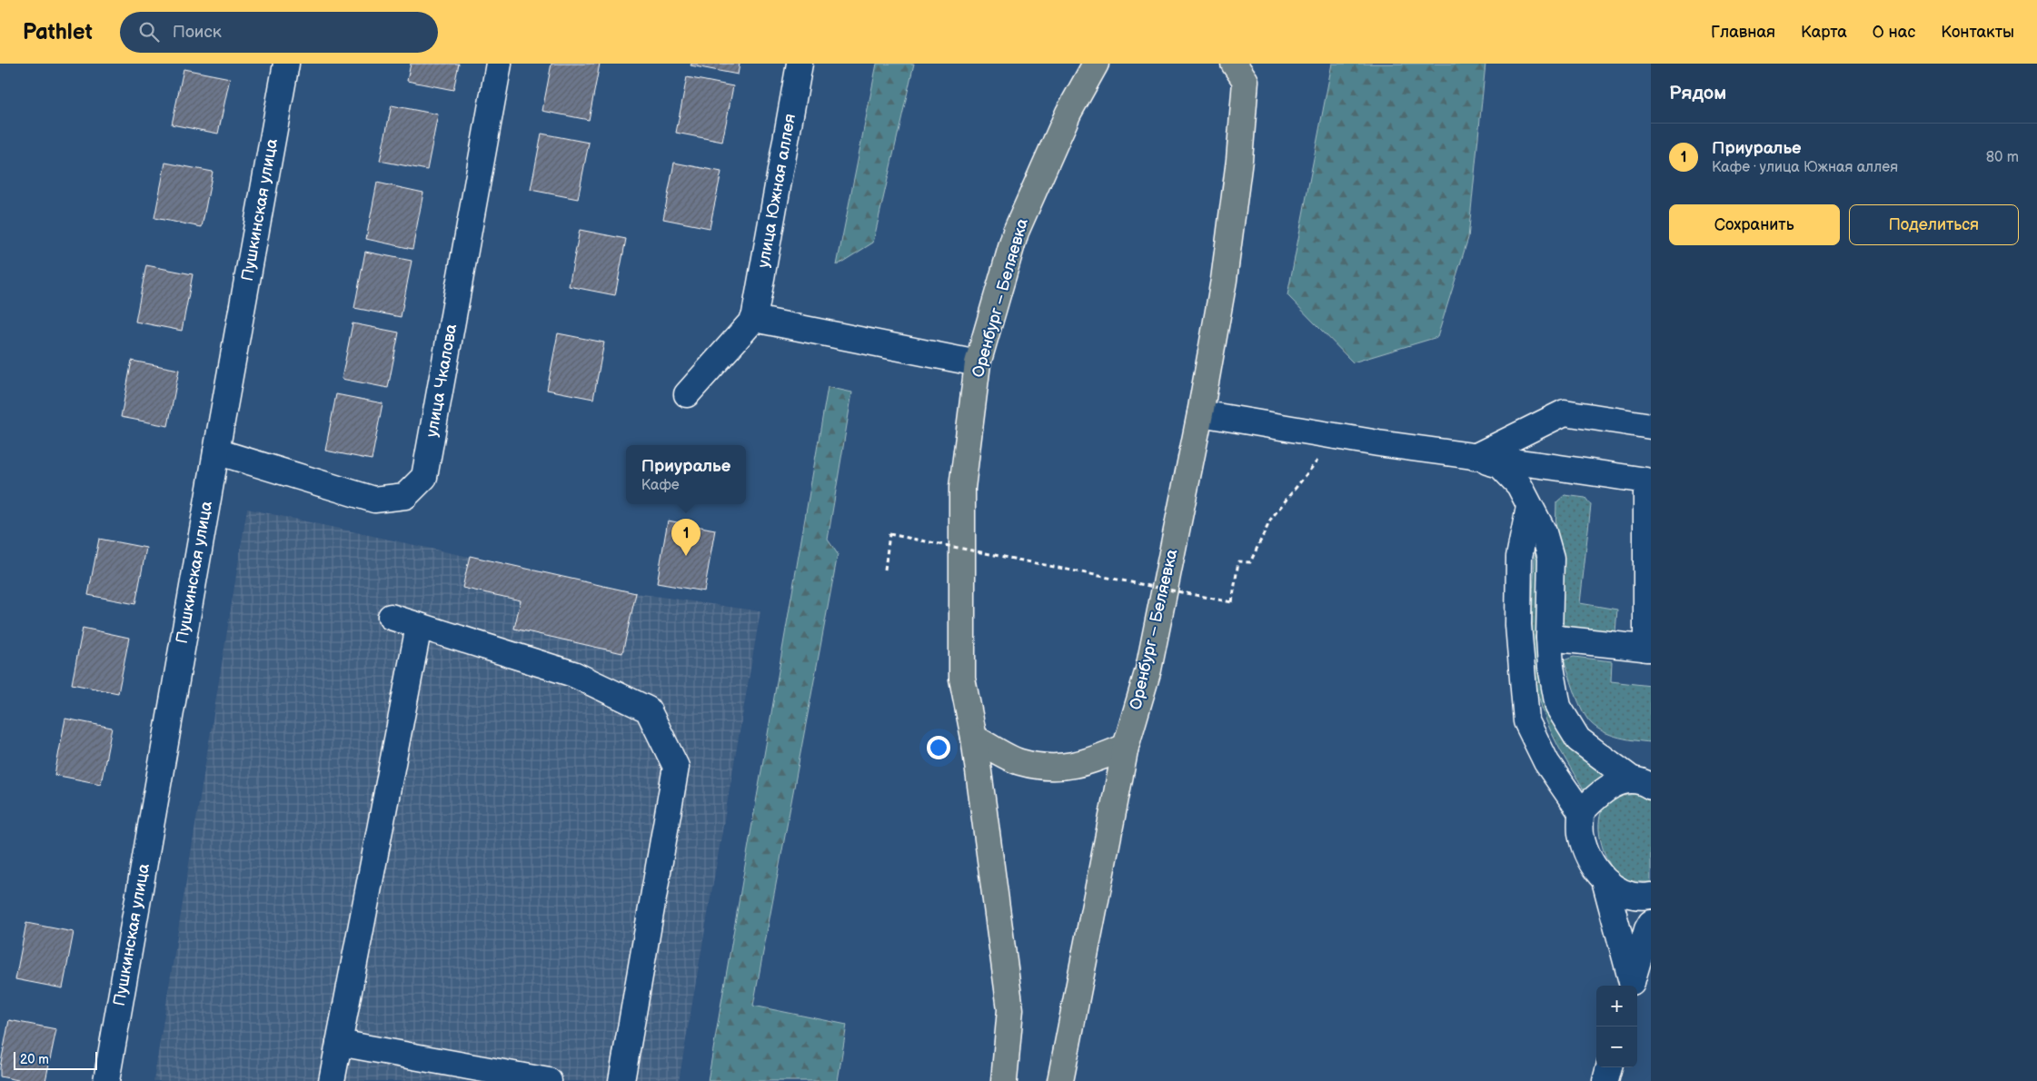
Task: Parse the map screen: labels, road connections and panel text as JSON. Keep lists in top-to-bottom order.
{
  "streets": {
    "main road": ["Оренбург – Беляевка"],
    "street": ["улица Южная аллея", "Пушкинская улица", "улица Чкалова"]
  },
  "crossings": [
    ["Пушкинская улица", "улица Чкалова"]
  ],
  "scale_bar": "20 m",
  "page": {
    "header": "Pathlet",
    "search": "Поиск",
    "nav": [
      "Главная",
      "Карта",
      "О нас",
      "Контакты"
    ],
    "heading": "Рядом",
    "list": [
      {
        "mark": "1",
        "name": "Приуралье",
        "note": "Кафе · улица Южная аллея",
        "value": "80 m"
      }
    ],
    "buttons": ["Сохранить", "Поделиться"],
    "popup": ["Приуралье", "Кафе"],
    "pins": "1",
    "map_buttons": ["+", "−"],
    "scale": "20 m"
  }
}
